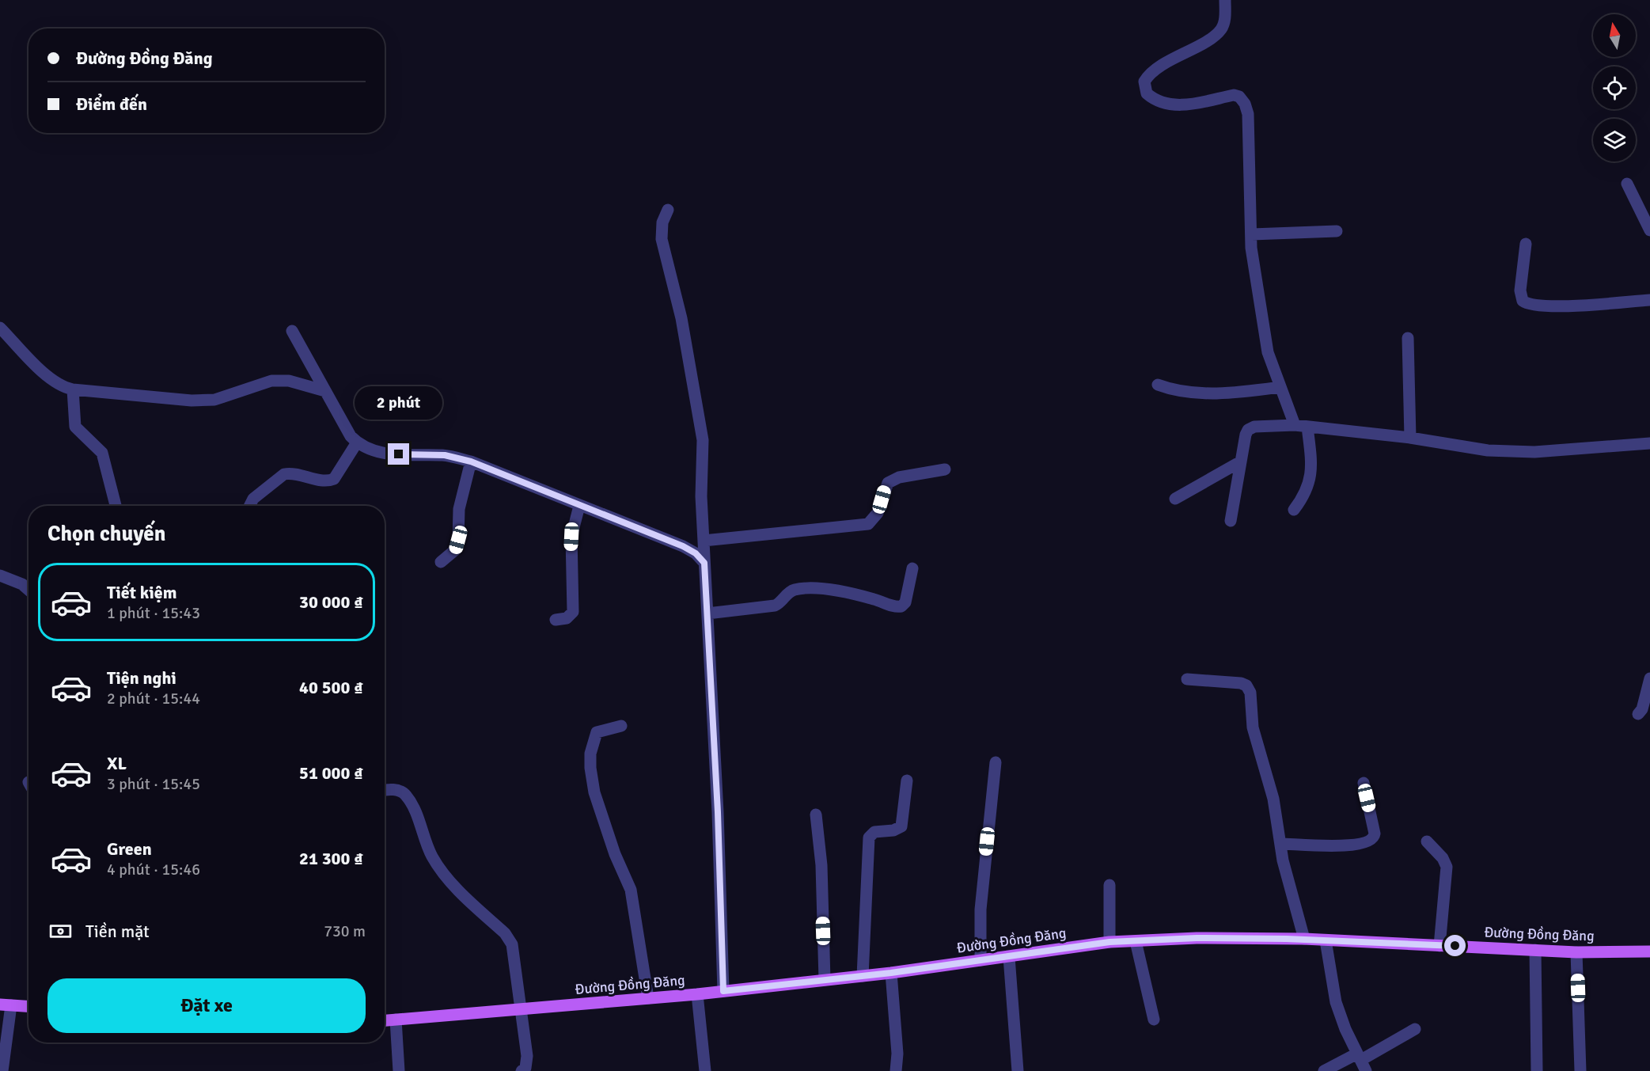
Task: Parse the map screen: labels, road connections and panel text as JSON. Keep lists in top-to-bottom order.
{
  "streets": {
    "main road": ["Đường Đồng Đăng"]
  },
  "north": "top",
  "page": {
    "banner": ["Đường Đồng Đăng", "Điểm đến"],
    "bubble": "2 phút",
    "heading": "Chọn chuyến",
    "list": [
      {
        "name": "Tiết kiệm",
        "note": "1 phút · 15:43",
        "value": "30 000 ₫"
      },
      {
        "name": "Tiện nghi",
        "note": "2 phút · 15:44",
        "value": "40 500 ₫"
      },
      {
        "name": "XL",
        "note": "3 phút · 15:45",
        "value": "51 000 ₫"
      },
      {
        "name": "Green",
        "note": "4 phút · 15:46",
        "value": "21 300 ₫"
      }
    ],
    "pay": ["Tiền mặt", "730 m"],
    "buttons": "Đặt xe"
  }
}
